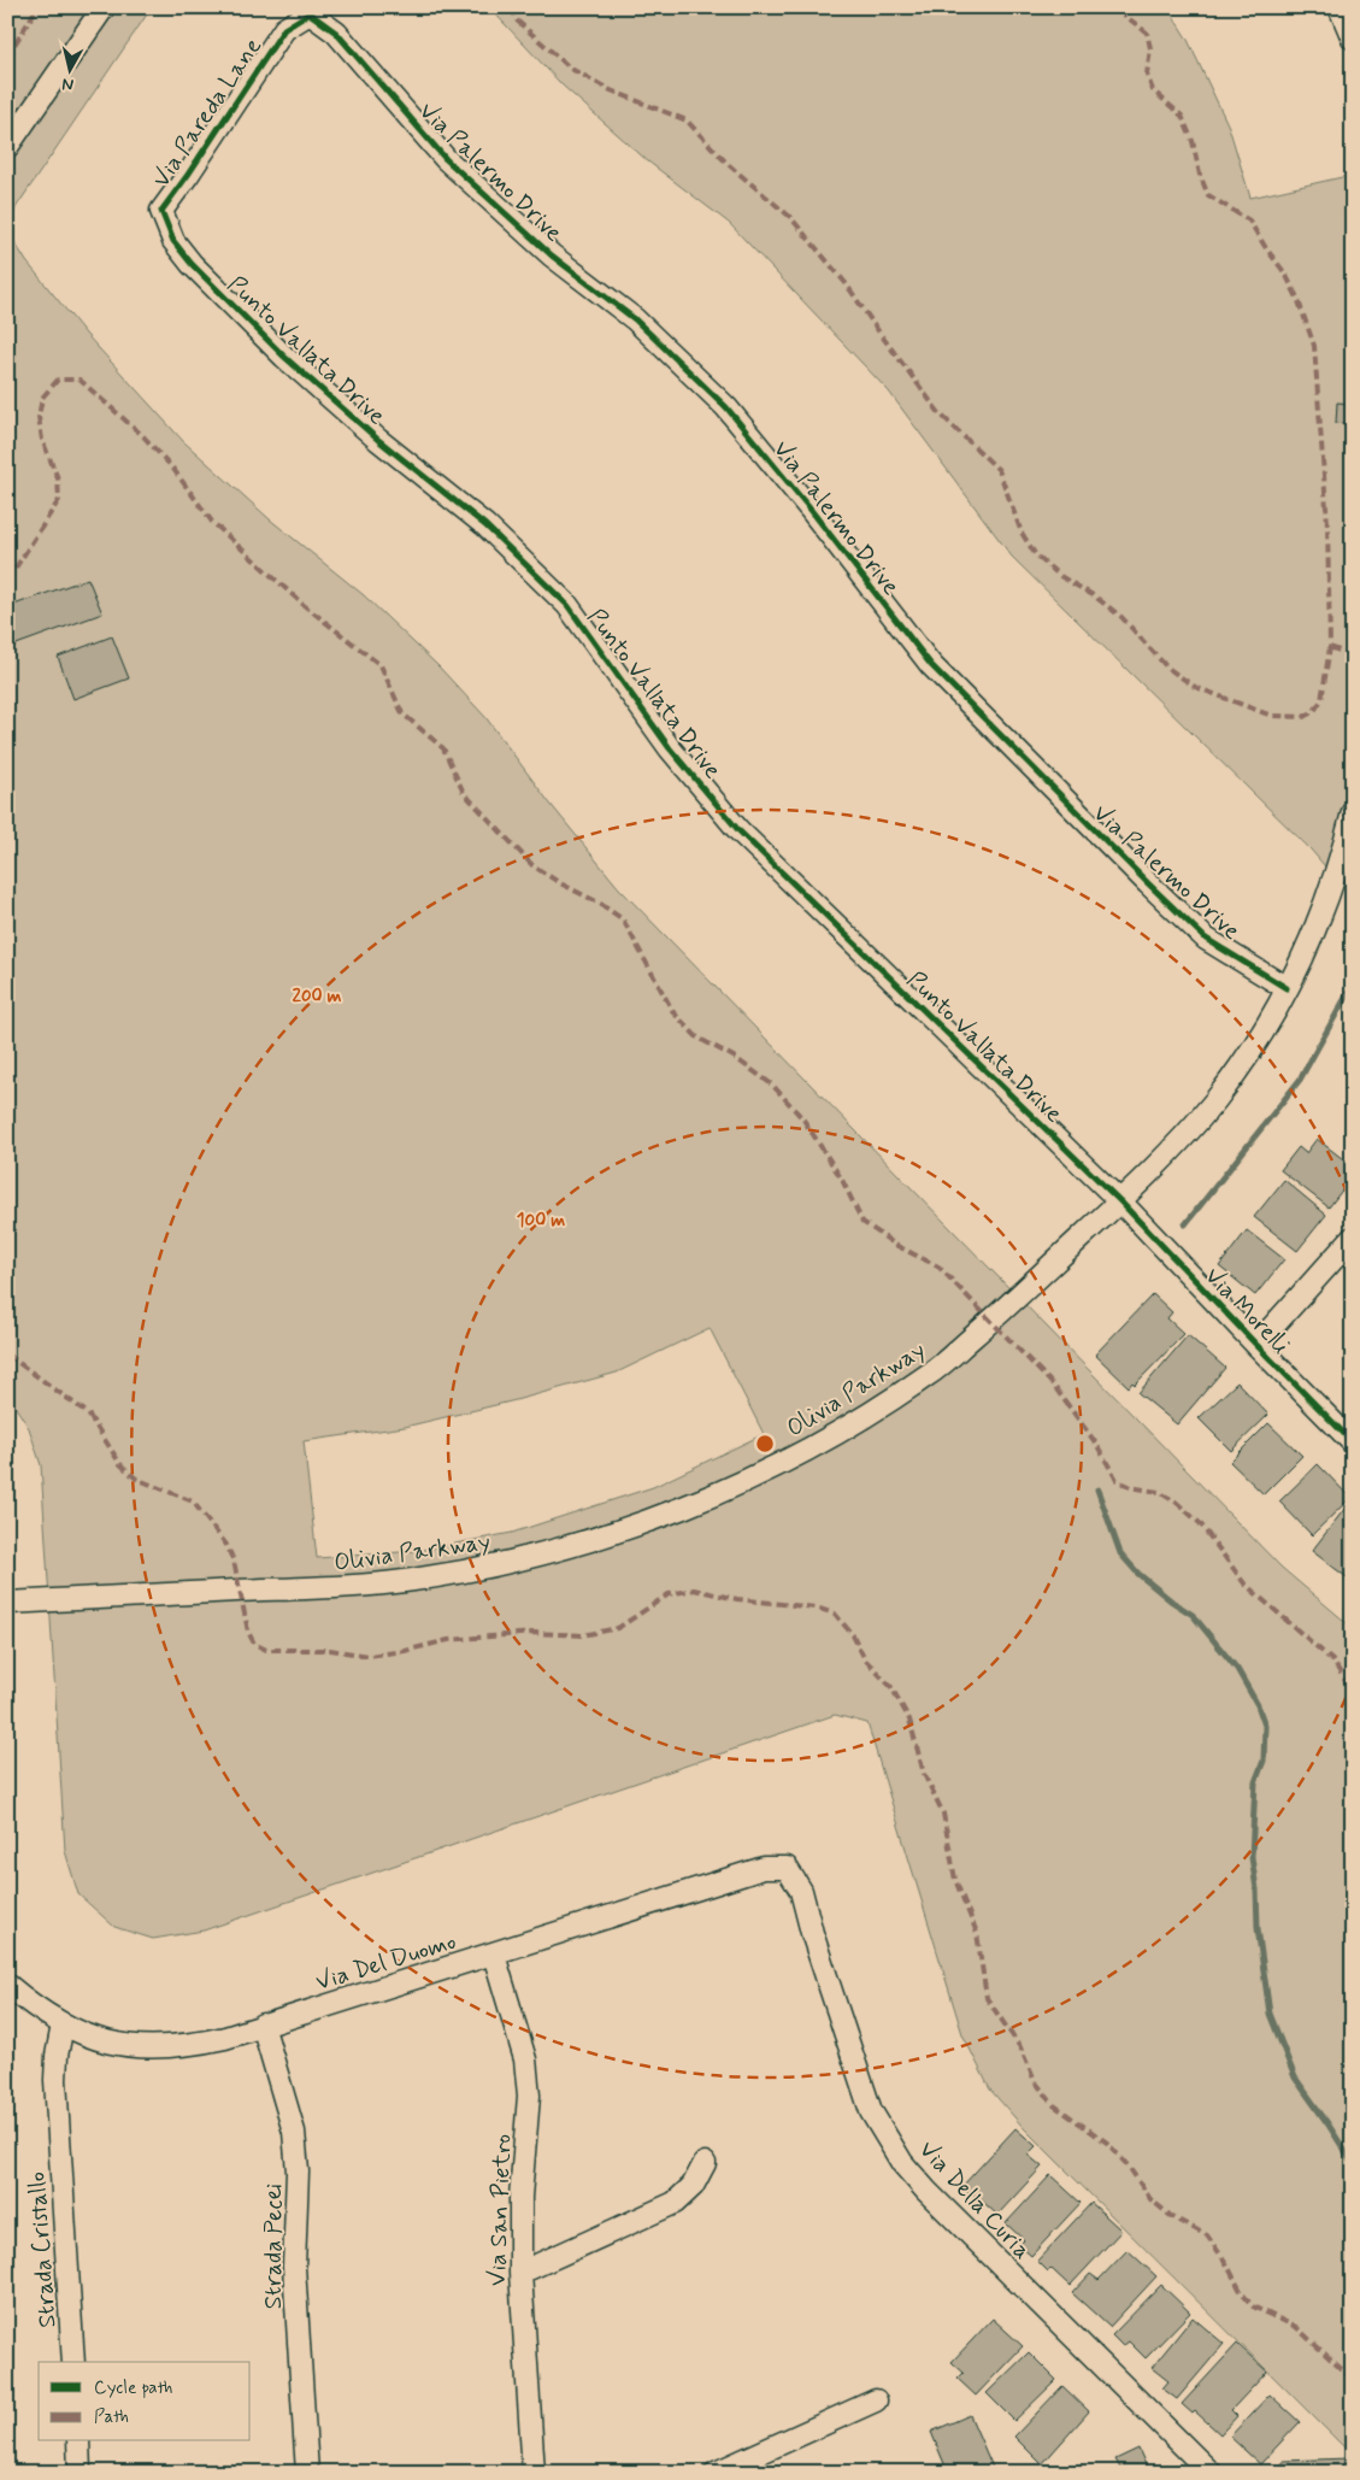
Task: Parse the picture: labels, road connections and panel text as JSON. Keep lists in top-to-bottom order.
{
  "streets": {
    "street": [
      "Via Pareda Lane",
      "Via Palermo Drive",
      "Punto Vallata Drive",
      "Via Morelli",
      "Olivia Parkway",
      "Via Del Duomo",
      "Via Della Curia",
      "Via San Pietro",
      "Strada Pecei",
      "Strada Cristallo"
    ]
  },
  "crossings": [
    ["Via Pareda Lane", "Via Palermo Drive"],
    ["Via Pareda Lane", "Punto Vallata Drive"],
    ["Via Palermo Drive", "Olivia Parkway"],
    ["Punto Vallata Drive", "Via Morelli"],
    ["Punto Vallata Drive", "Olivia Parkway"],
    ["Via Morelli", "Olivia Parkway"],
    ["Via Del Duomo", "Via Della Curia"],
    ["Via Del Duomo", "Via San Pietro"],
    ["Via Del Duomo", "Strada Pecei"],
    ["Via Del Duomo", "Strada Cristallo"]
  ],
  "legend": ["Cycle path", "Path"],
  "north": "bottom",
  "rings": ["200 m", "100 m"]
}
